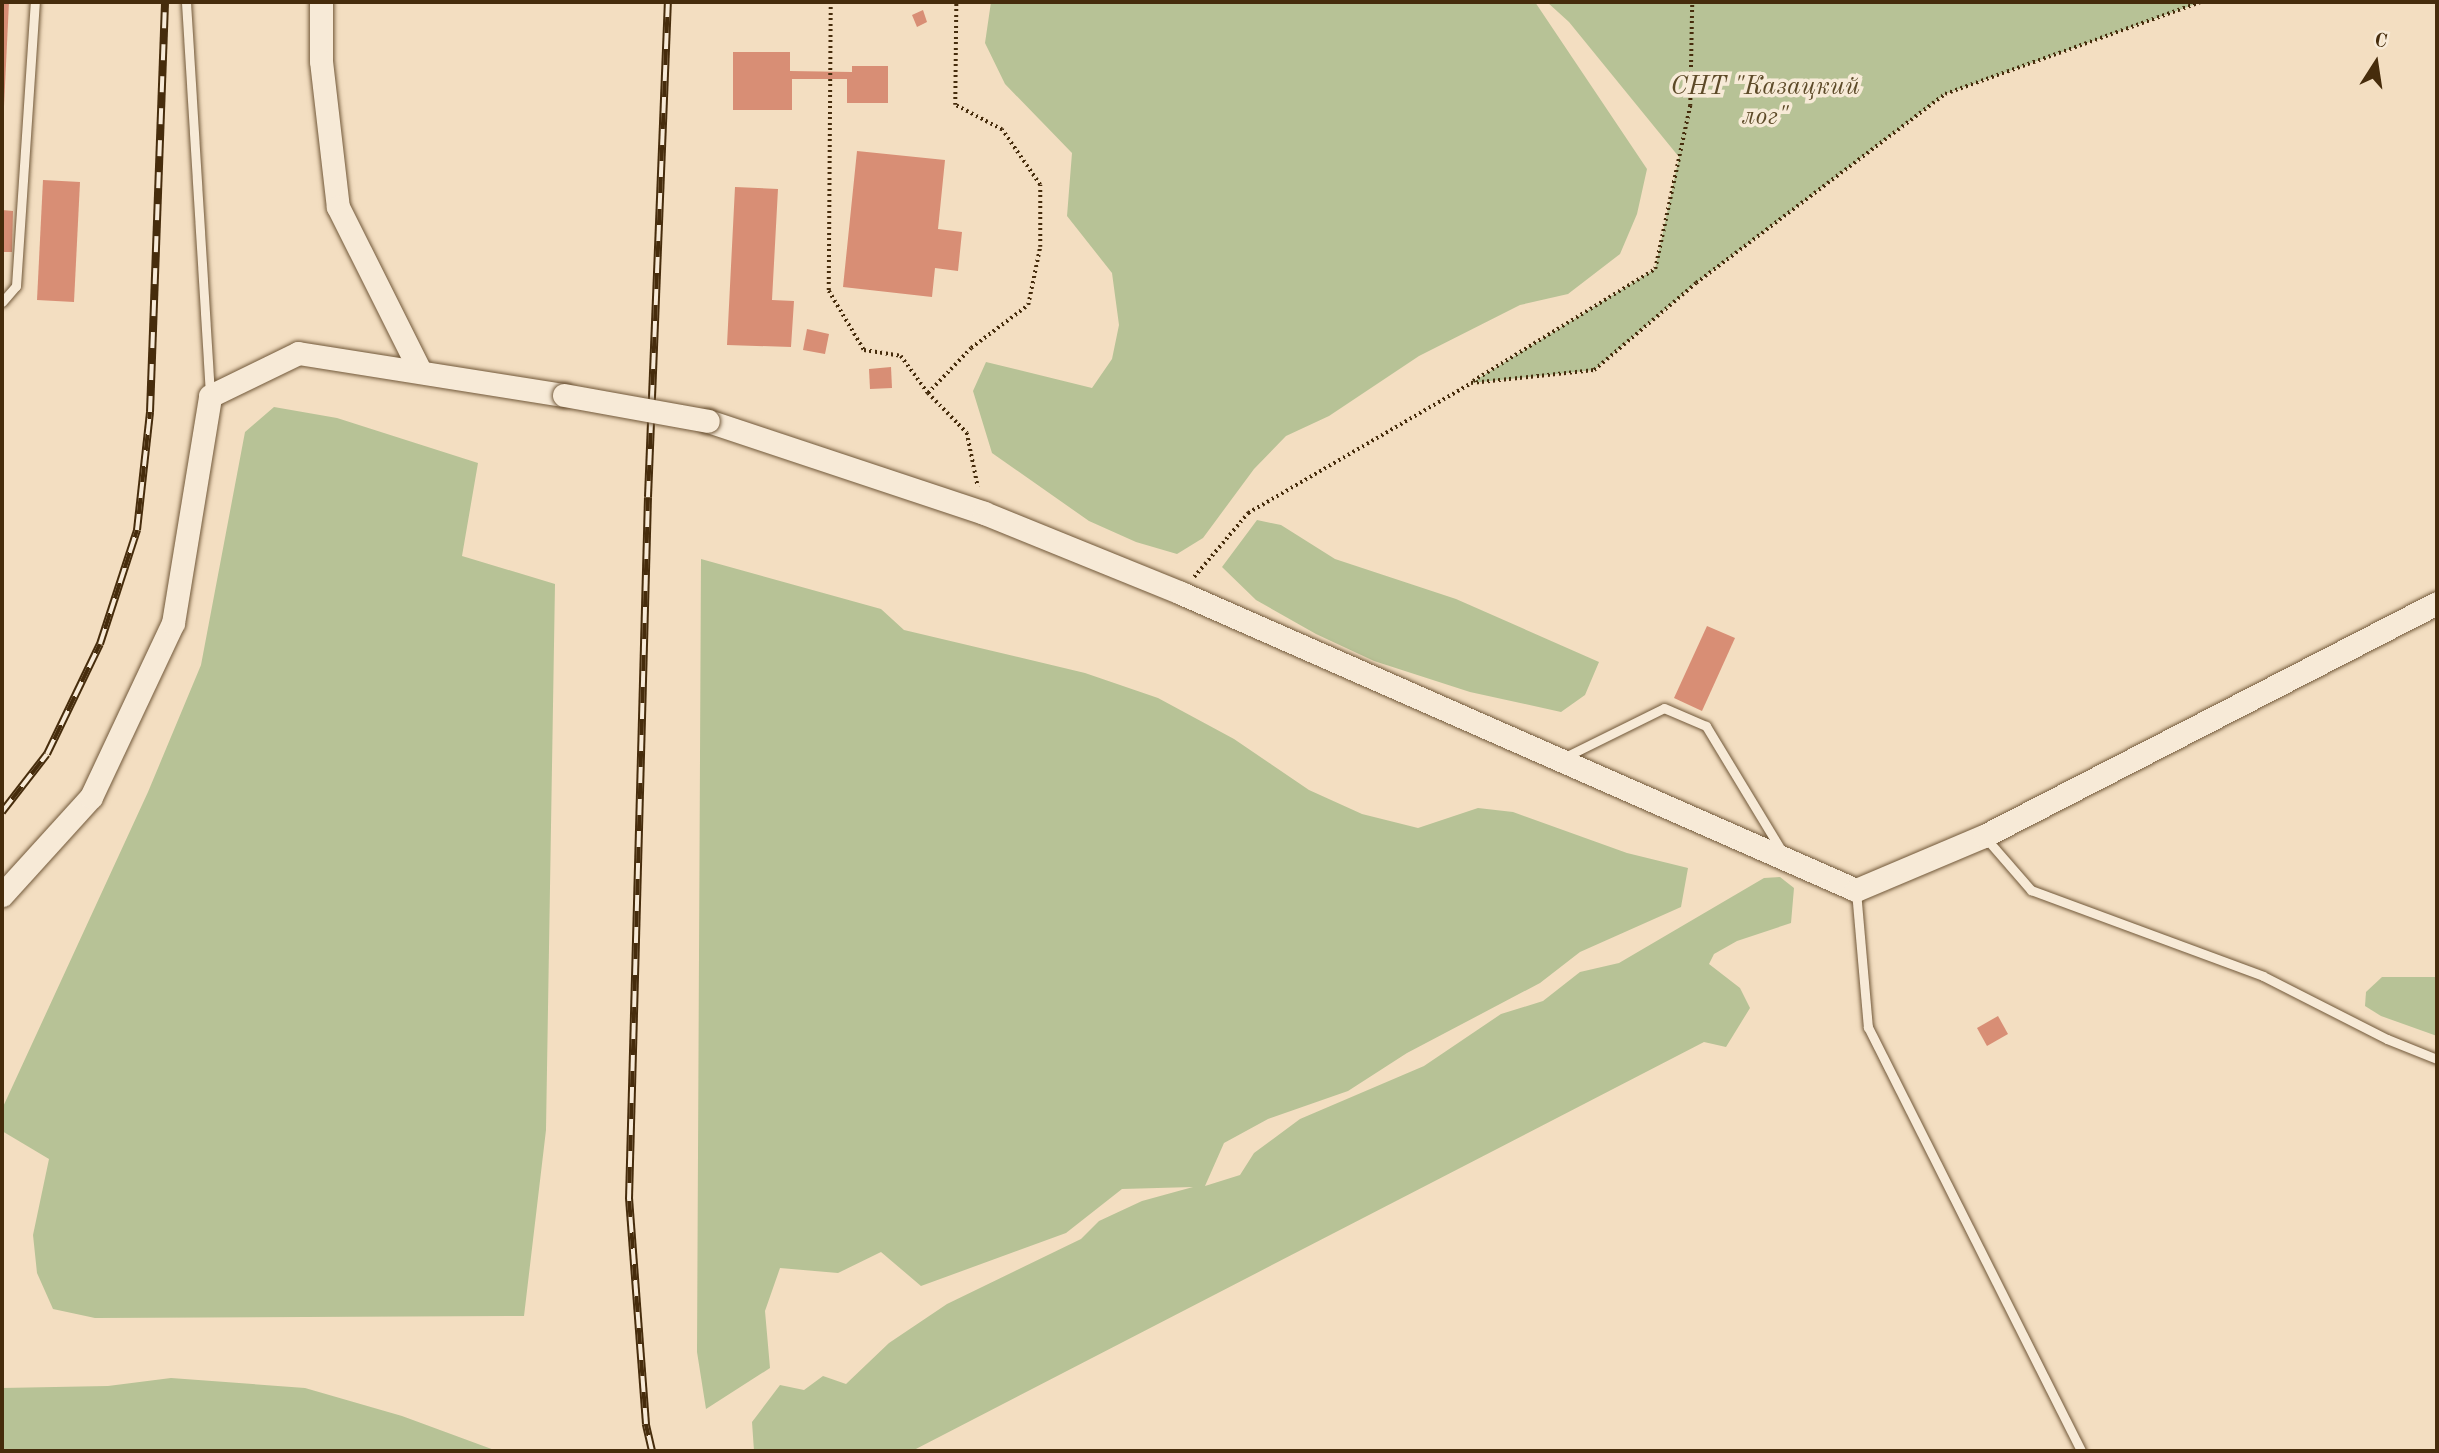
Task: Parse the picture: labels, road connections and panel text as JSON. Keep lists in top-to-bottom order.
{
  "parks": ["СНТ \"Казацкий лог\""],
  "north": "top"
}
